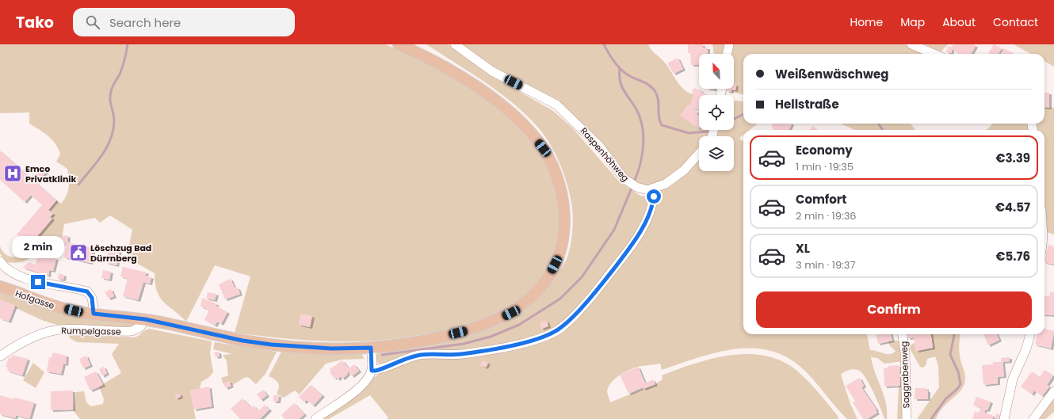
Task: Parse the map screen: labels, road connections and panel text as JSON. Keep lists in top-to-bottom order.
{
  "streets": {
    "main road": ["Hofgasse"],
    "street": ["Raspenhöhweg", "Rumpelgasse", "Saggrabenweg"]
  },
  "crossings": [
    ["Hofgasse", "Rumpelgasse"]
  ],
  "places": {
    "hospital": ["Emco Privatklinik"],
    "public building": ["Löschzug Bad Dürrnberg"]
  },
  "north": "top left",
  "page": {
    "header": "Tako",
    "search": "Search here",
    "nav": [
      "Home",
      "Map",
      "About",
      "Contact"
    ],
    "banner": ["Weißenwäschweg", "Hellstraße"],
    "list": [
      {
        "name": "Economy",
        "note": "1 min · 19:35",
        "value": "€3.39"
      },
      {
        "name": "Comfort",
        "note": "2 min · 19:36",
        "value": "€4.57"
      },
      {
        "name": "XL",
        "note": "3 min · 19:37",
        "value": "€5.76"
      }
    ],
    "bubble": "2 min",
    "buttons": "Confirm"
  }
}
